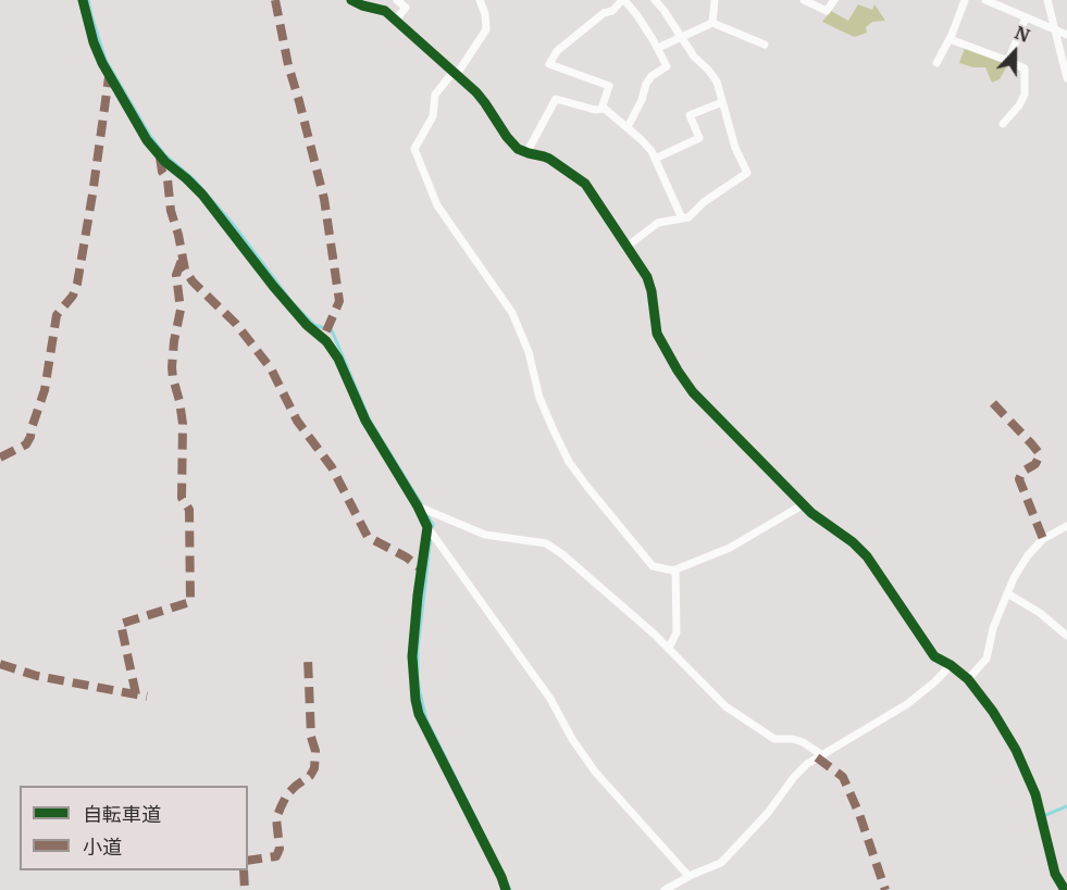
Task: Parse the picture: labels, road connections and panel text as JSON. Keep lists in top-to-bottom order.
{
  "legend": ["自転車道", "小道"],
  "north": "top"
}
